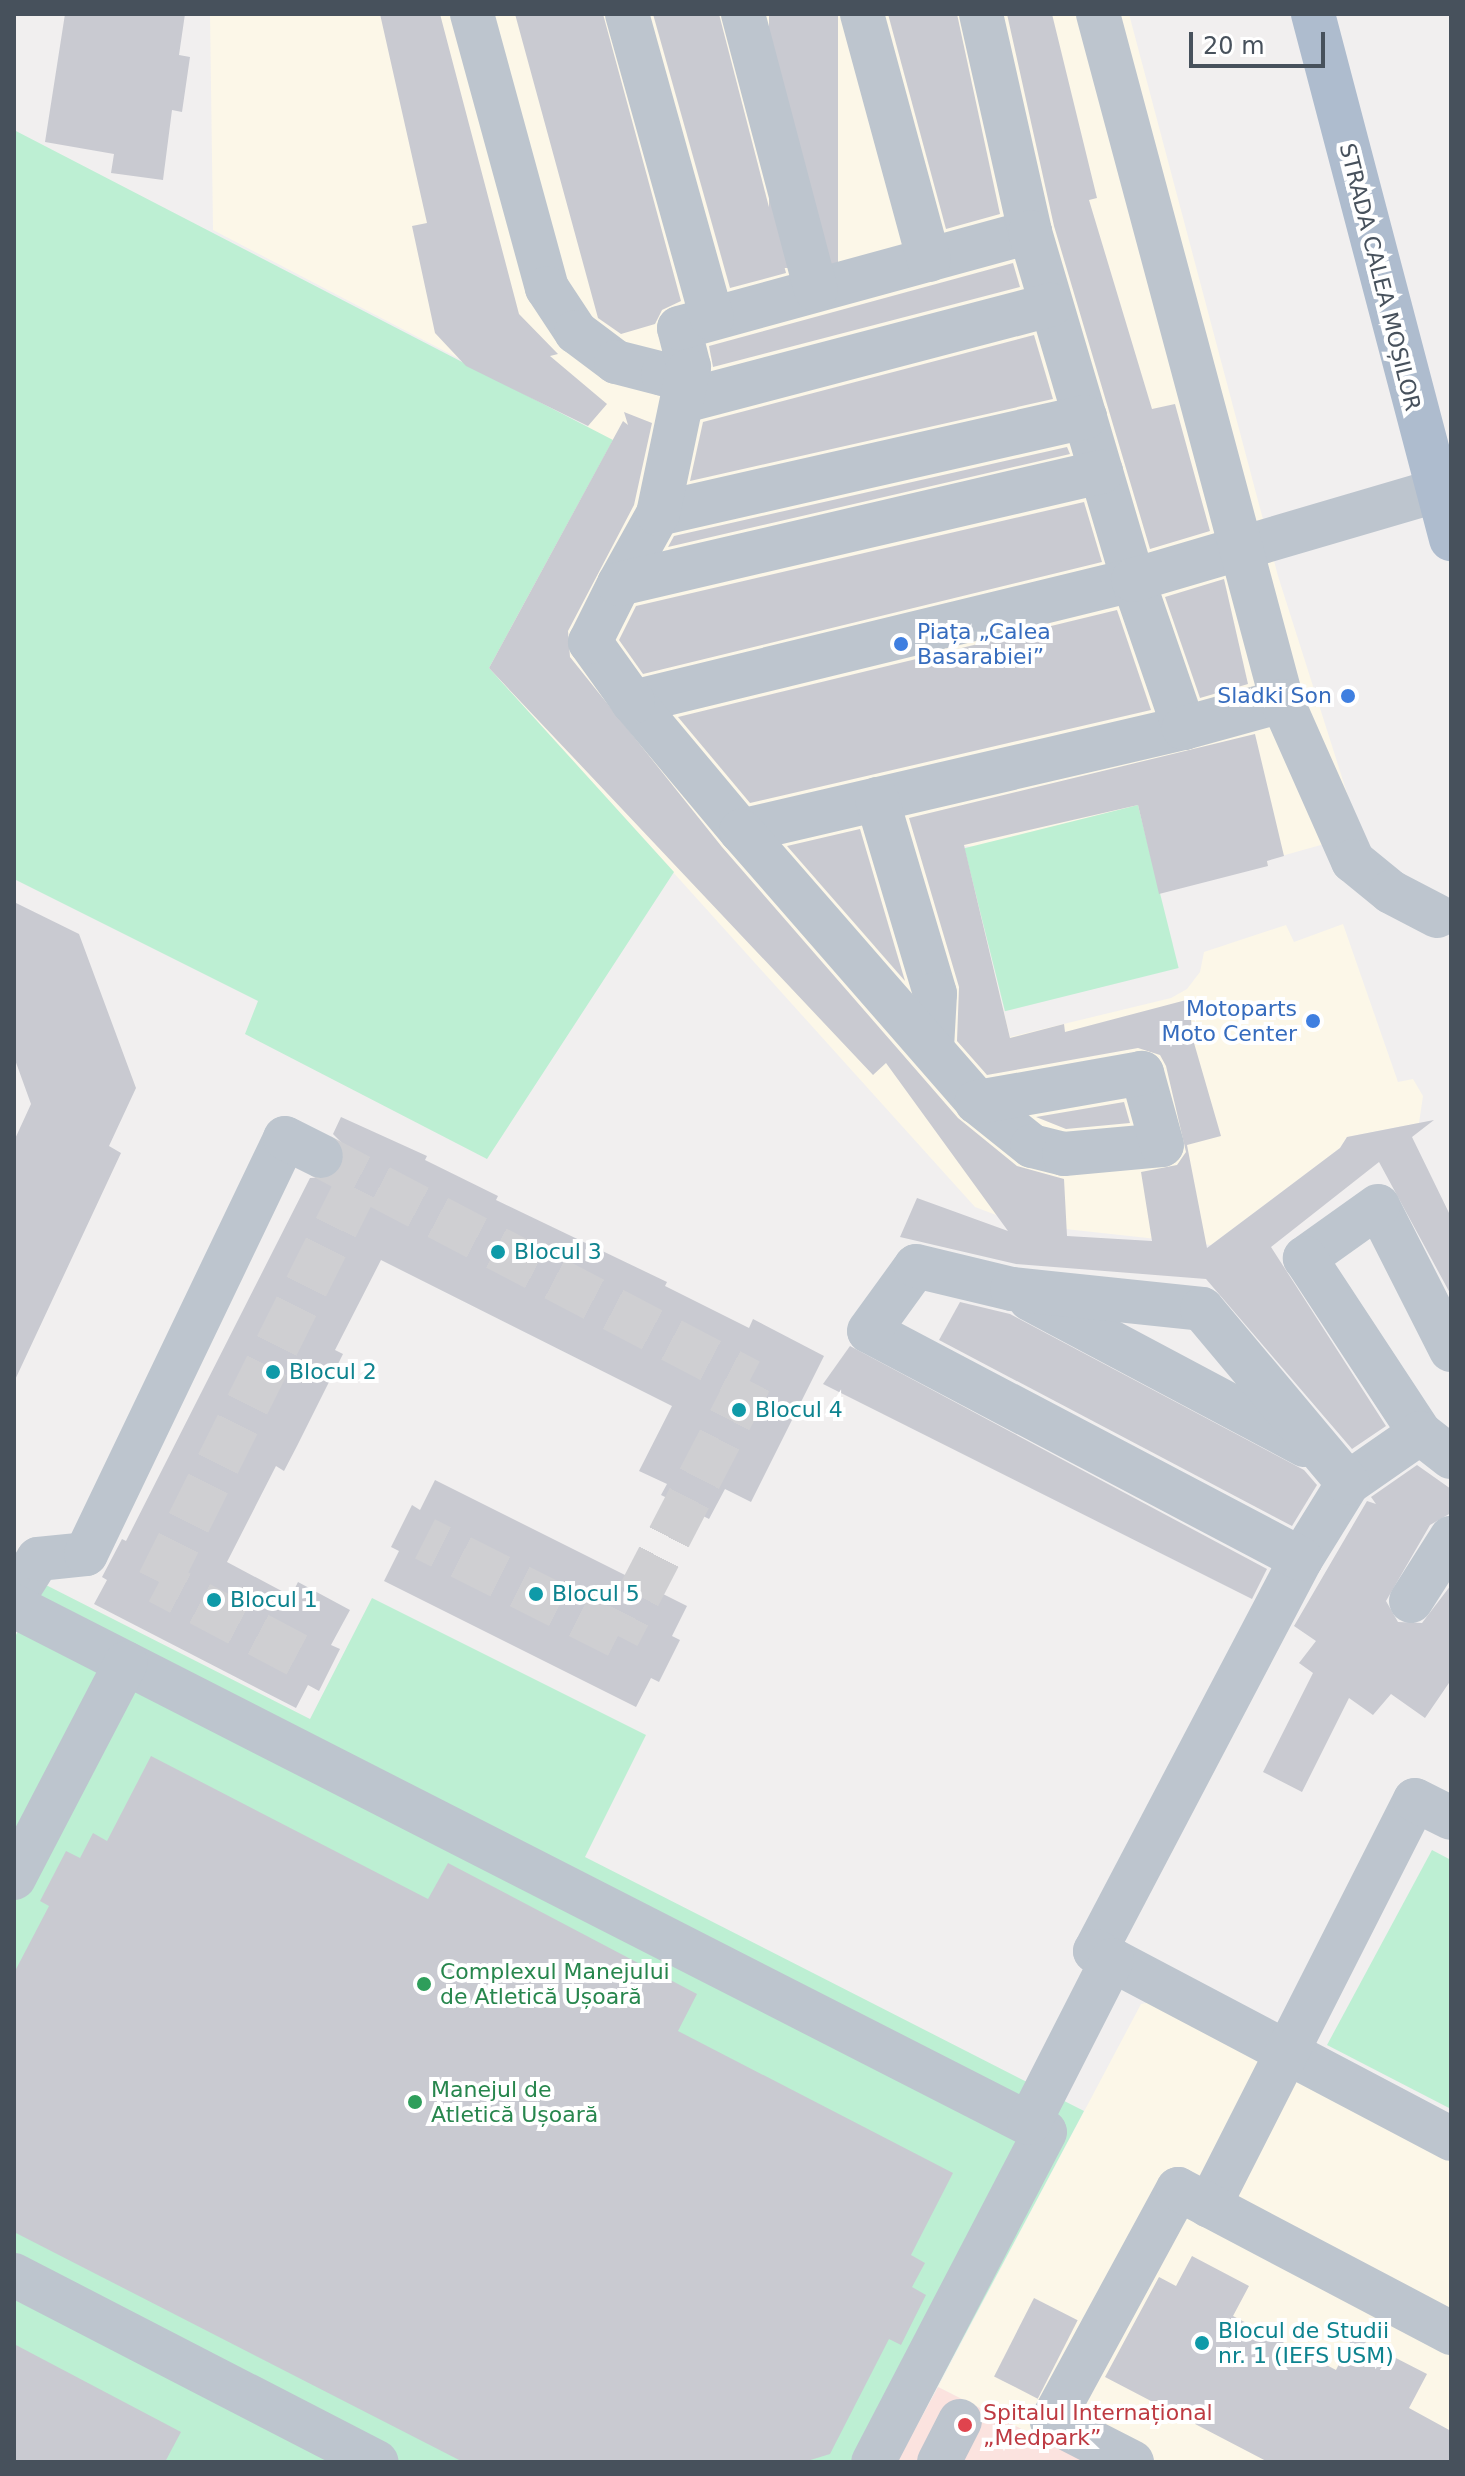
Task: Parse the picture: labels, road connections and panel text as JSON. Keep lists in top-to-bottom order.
{
  "streets": {
    "main road": ["STRADA CALEA MOȘILOR"]
  },
  "places": [
    "Piața „Calea Basarabiei”",
    "Sladki Son",
    "Motoparts Moto Center",
    "Blocul 3",
    "Blocul 2",
    "Blocul 4",
    "Blocul 5",
    "Blocul 1",
    "Complexul Manejului de Atletică Ușoară",
    "Manejul de Atletică Ușoară",
    "Blocul de Studii nr. 1 (IEFS USM)",
    "Spitalul Internațional „Medpark”"
  ],
  "scale_bar": "20 m"
}
